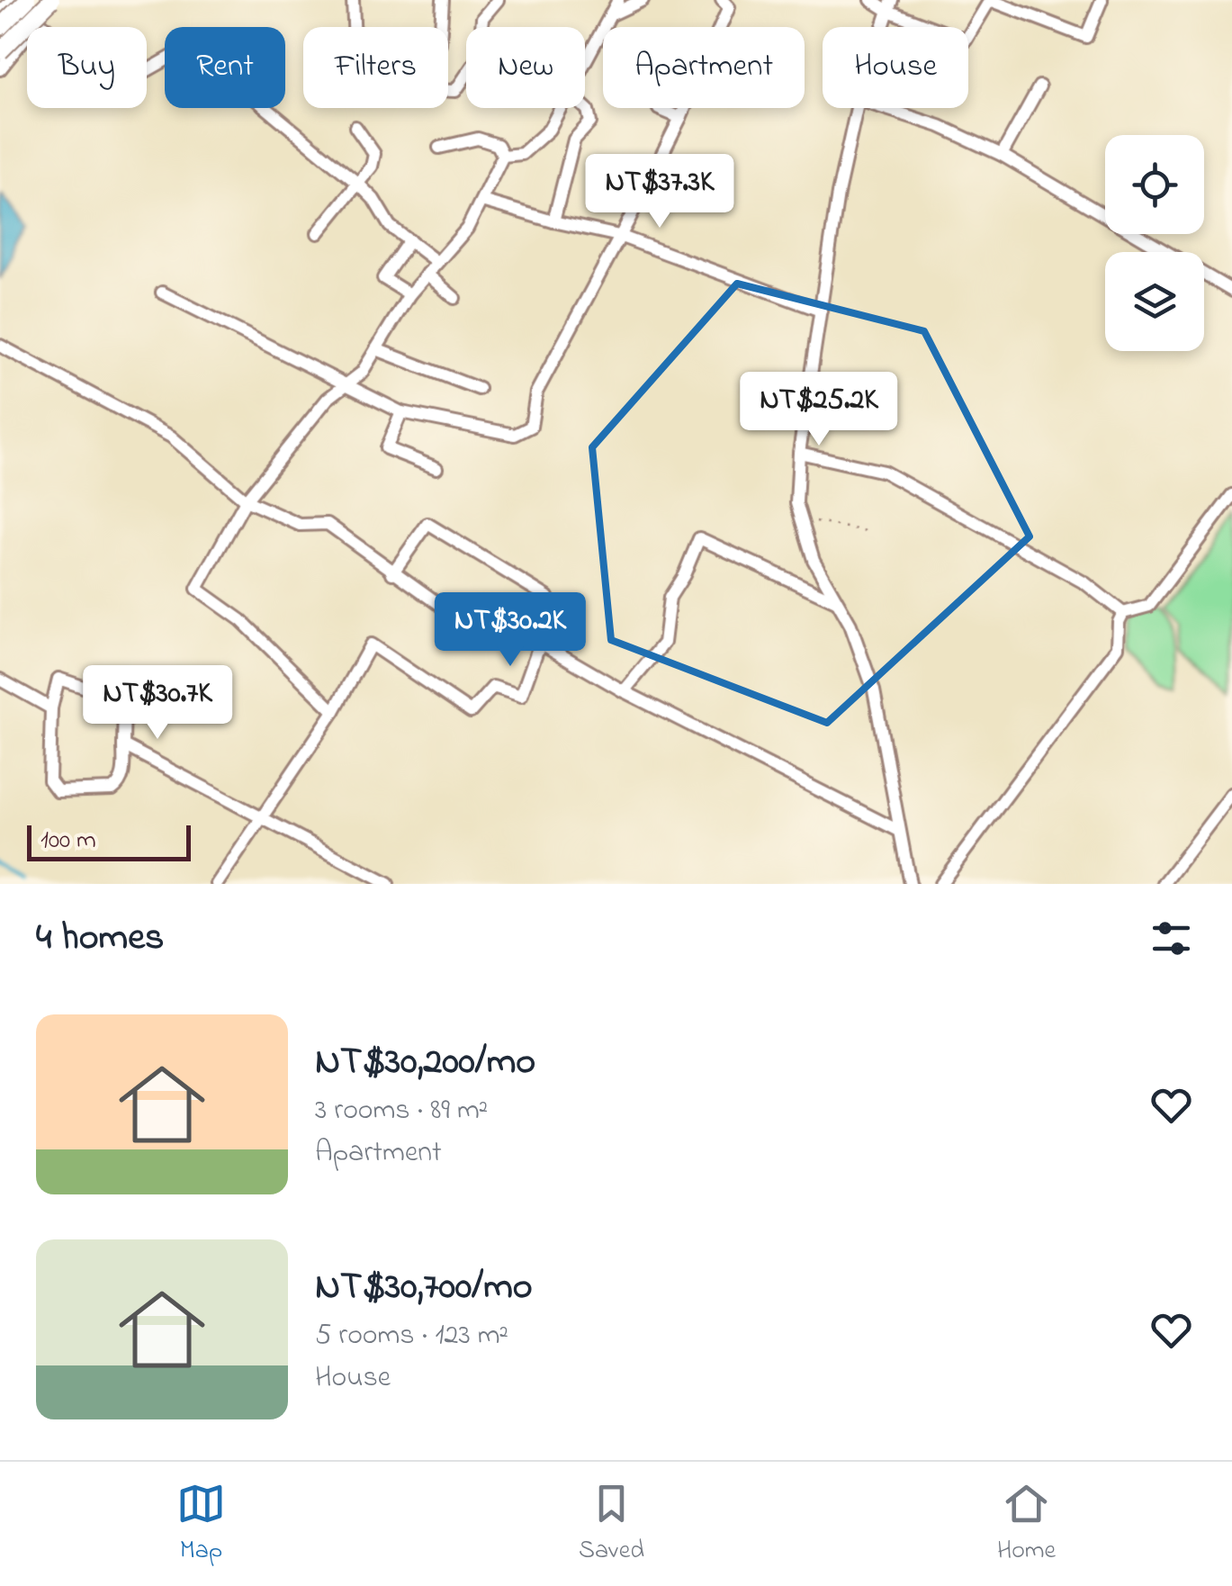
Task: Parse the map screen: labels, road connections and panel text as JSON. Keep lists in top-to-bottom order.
{
  "scale_bar": "100 m",
  "page": {
    "chip": [
      "Buy",
      "Rent",
      "Filters",
      "New",
      "Apartment",
      "House"
    ],
    "price": [
      "NT$37.3K",
      "NT$25.2K",
      "NT$30.2K",
      "NT$30.7K"
    ],
    "scale": "100 m",
    "heading": "4 homes",
    "list": [
      {
        "name": "NT$30,200/mo",
        "note": "3 rooms · 89 m² · Apartment"
      },
      {
        "name": "NT$30,700/mo",
        "note": "5 rooms · 123 m² · House"
      }
    ],
    "tabs": ["Map", "Saved", "Home"]
  }
}
